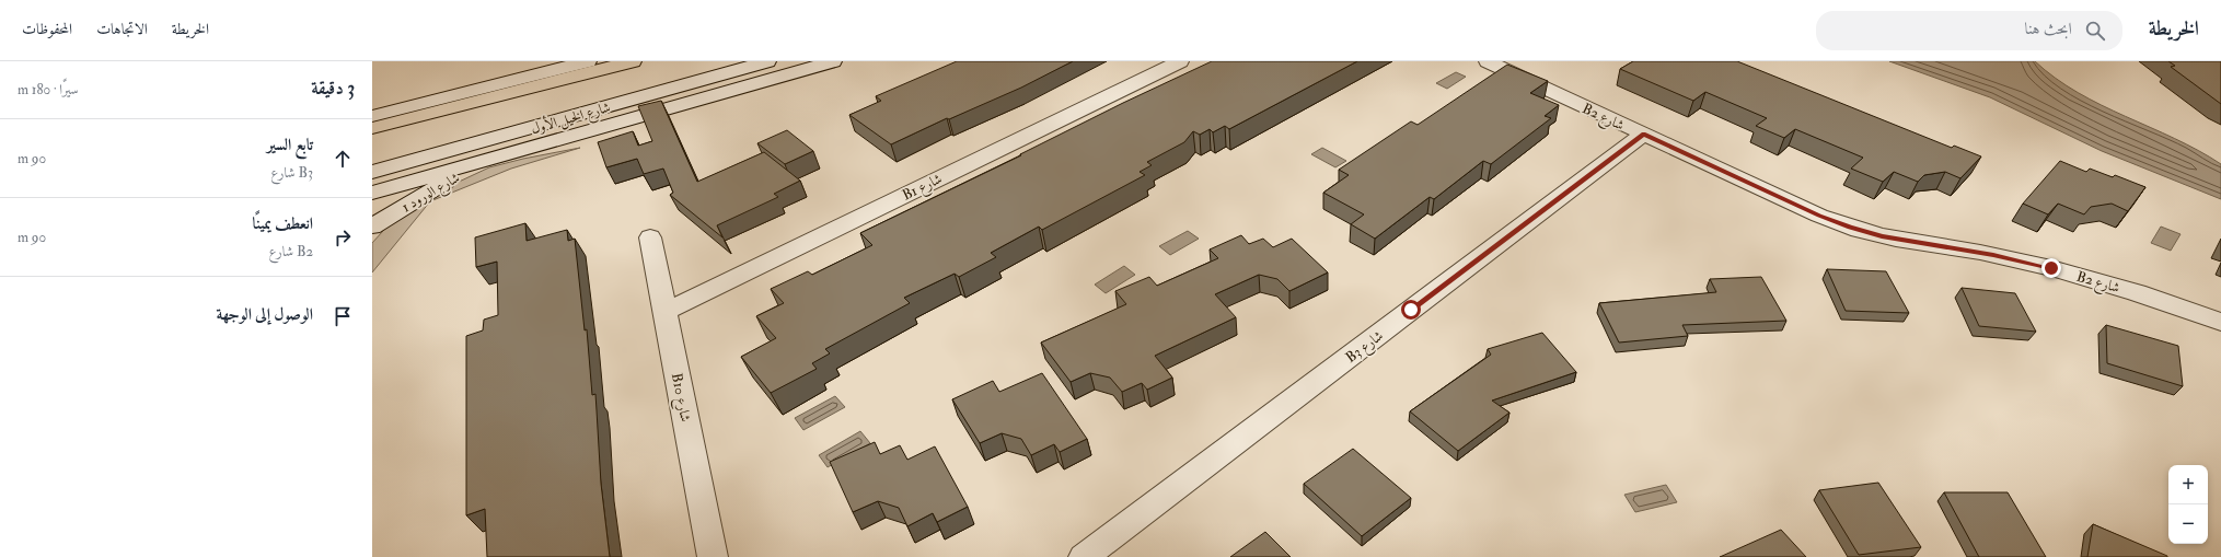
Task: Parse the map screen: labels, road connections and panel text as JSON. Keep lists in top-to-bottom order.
{
  "streets": {
    "street": [
      "B2 شارع",
      "شارع الخيل الأول",
      "B1 شارع",
      "شارع الورود 1",
      "B3 شارع",
      "B10 شارع"
    ]
  },
  "crossings": [
    ["B2 شارع", "B3 شارع"],
    ["B1 شارع", "B10 شارع"]
  ],
  "page": {
    "header": "الخريطة",
    "search": "ابحث هنا",
    "nav": ["الخريطة", "الاتجاهات", "المحفوظات"],
    "heading": ["3 دقيقة", "سيرًا · 180 m"],
    "list": [
      ["تابع السير", "B3 شارع", "90 m"],
      ["انعطف يمينًا", "B2 شارع", "90 m"],
      "الوصول إلى الوجهة"
    ],
    "map_buttons": ["+", "−"]
  }
}
